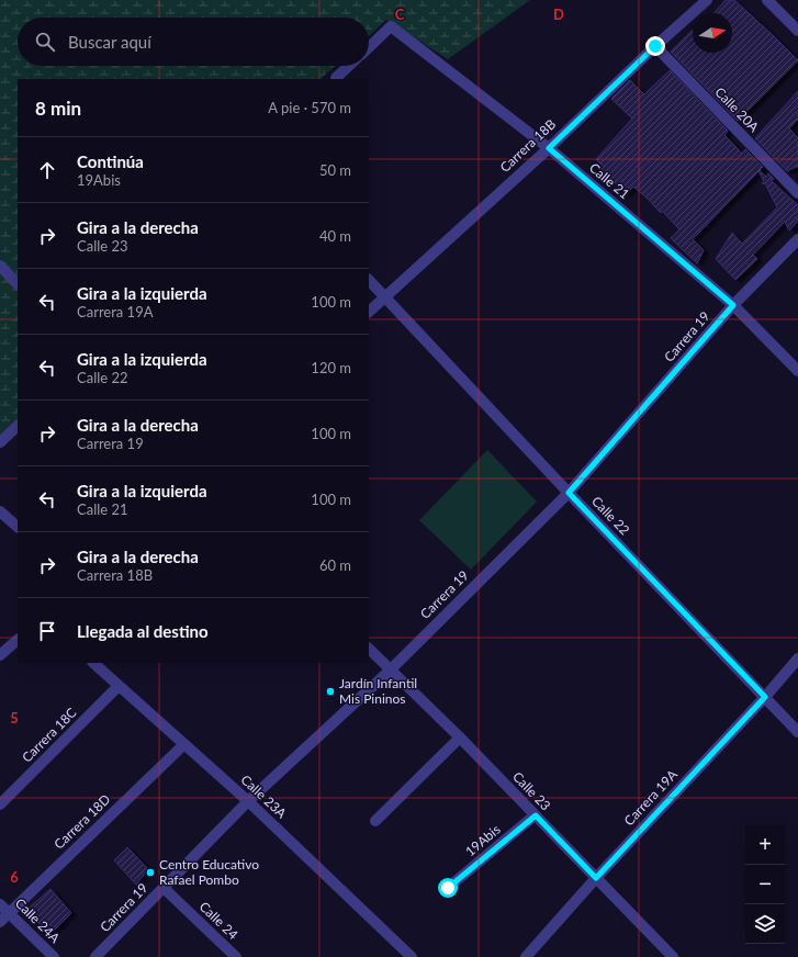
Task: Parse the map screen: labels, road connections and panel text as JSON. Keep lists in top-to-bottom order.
{
  "streets": {
    "street": [
      "Calle 20A",
      "Carrera 18B",
      "Calle 21",
      "Carrera 19",
      "Calle 22",
      "Carrera 18C",
      "Calle 23",
      "Calle 23A",
      "Carrera 19A",
      "Carrera 18D",
      "19Abis",
      "Calle 24A",
      "Calle 24"
    ]
  },
  "crossings": [
    ["Calle 20A", "Carrera 18B"],
    ["Carrera 18B", "Calle 21"],
    ["Carrera 18B", "Calle 22"],
    ["Calle 21", "Carrera 19"],
    ["Carrera 19", "Calle 22"],
    ["Carrera 19", "Calle 23"],
    ["Carrera 19", "Calle 23A"],
    ["Carrera 19", "Calle 24"],
    ["Calle 22", "Carrera 19A"],
    ["Carrera 18C", "Calle 23A"],
    ["Calle 23", "Carrera 19A"],
    ["Calle 23", "19Abis"],
    ["Calle 23A", "Carrera 18D"],
    ["Carrera 18D", "Calle 24A"]
  ],
  "places": ["Jardín Infantil Mis Pininos", "Centro Educativo Rafael Pombo"],
  "north": "right",
  "page": {
    "search": "Buscar aquí",
    "heading": ["8 min", "A pie · 570 m"],
    "list": [
      ["Continúa", "19Abis", "50 m"],
      ["Gira a la derecha", "Calle 23", "40 m"],
      ["Gira a la izquierda", "Carrera 19A", "100 m"],
      ["Gira a la izquierda", "Calle 22", "120 m"],
      ["Gira a la derecha", "Carrera 19", "100 m"],
      ["Gira a la izquierda", "Calle 21", "100 m"],
      ["Gira a la derecha", "Carrera 18B", "60 m"],
      "Llegada al destino"
    ],
    "map_buttons": ["+", "−"]
  },
  "grid": {
    "columns": ["C", "D"],
    "rows": ["5", "6"]
  }
}
